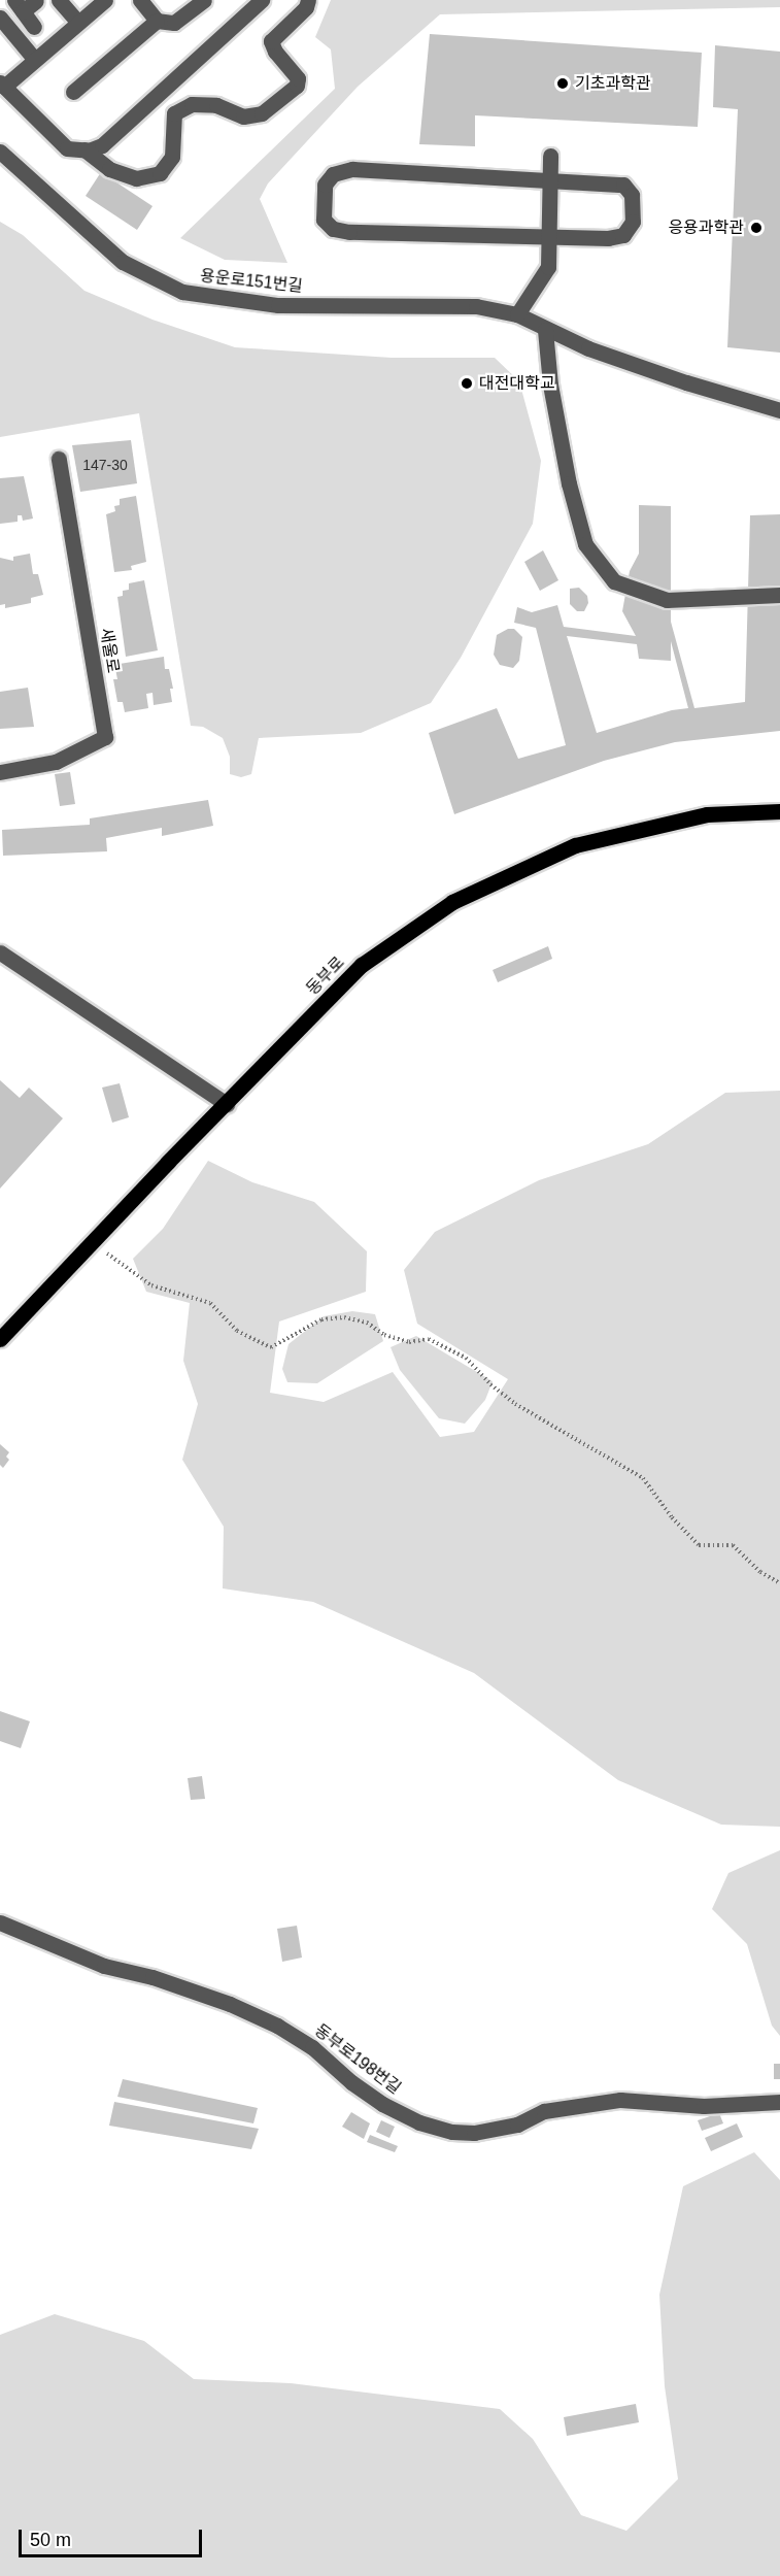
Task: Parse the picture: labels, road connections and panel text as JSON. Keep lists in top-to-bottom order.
{
  "streets": {
    "main road": ["동부로"],
    "street": ["용운로151번길", "새울로", "동부로198번길"]
  },
  "places": ["기초과학관", "응용과학관", "대전대학교"],
  "house_numbers": ["147-30"],
  "scale_bar": "50 m"
}
